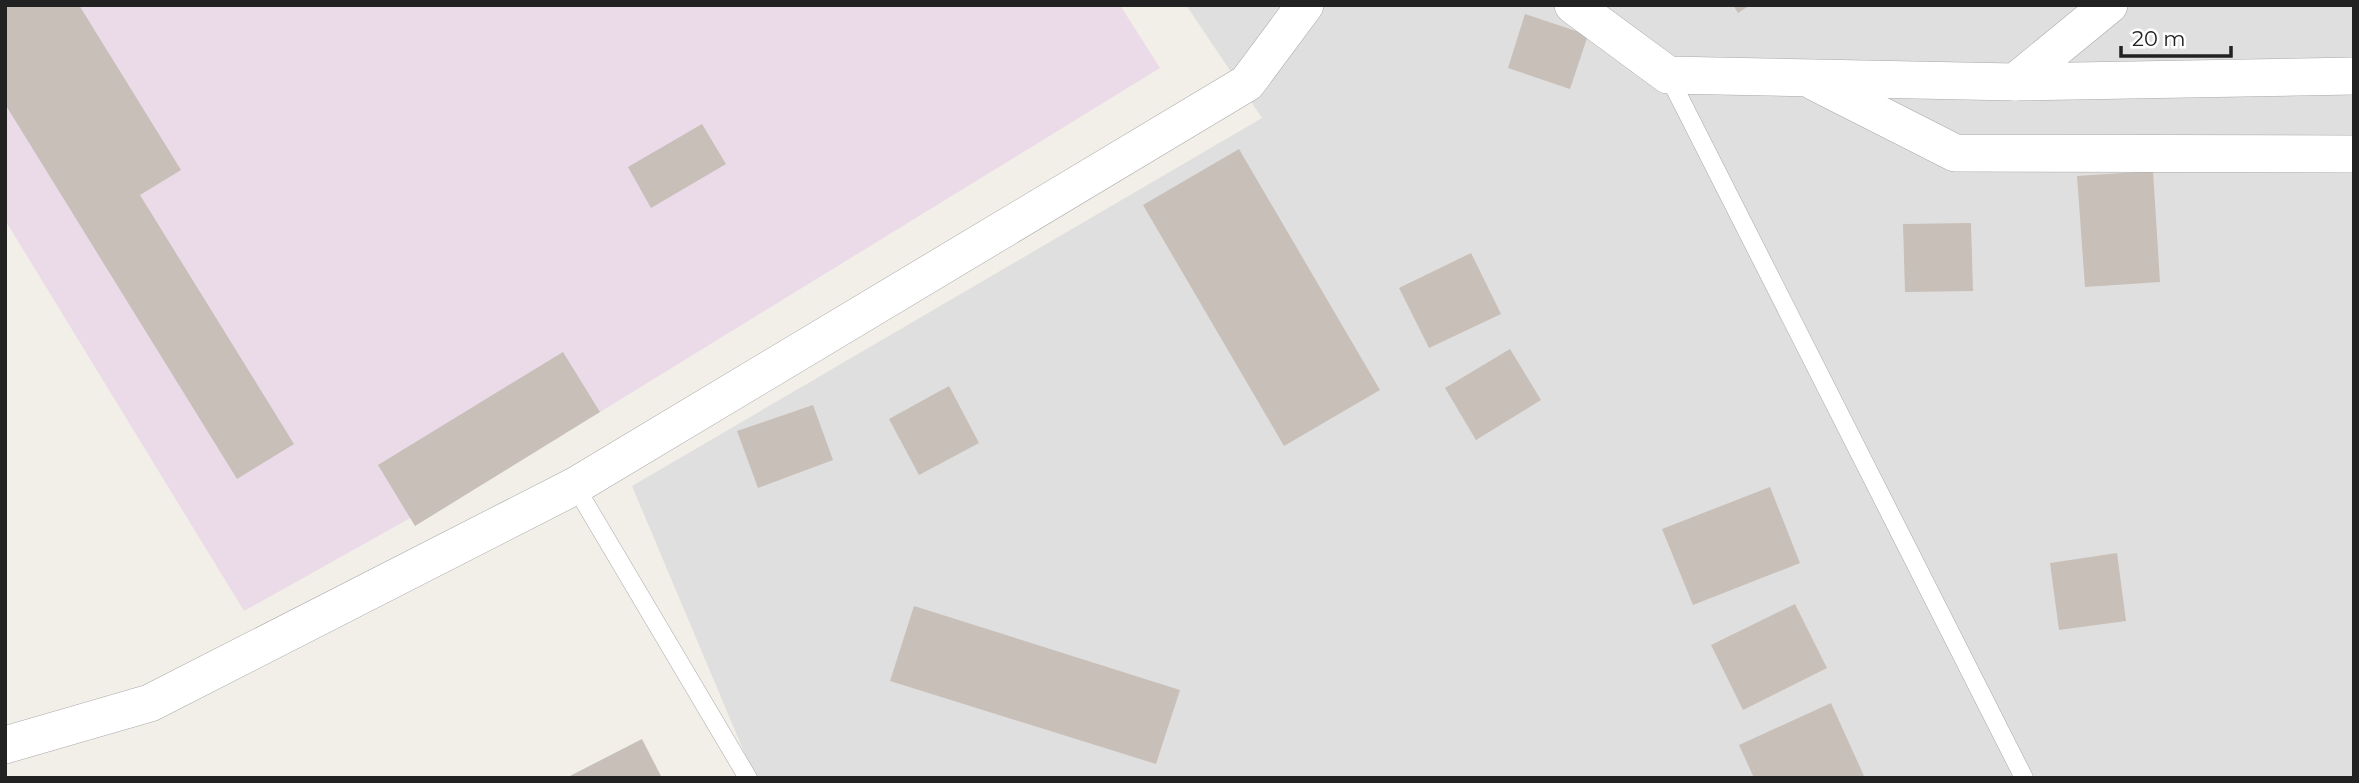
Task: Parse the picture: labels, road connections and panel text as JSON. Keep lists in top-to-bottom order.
{
  "scale_bar": "20 m"
}
